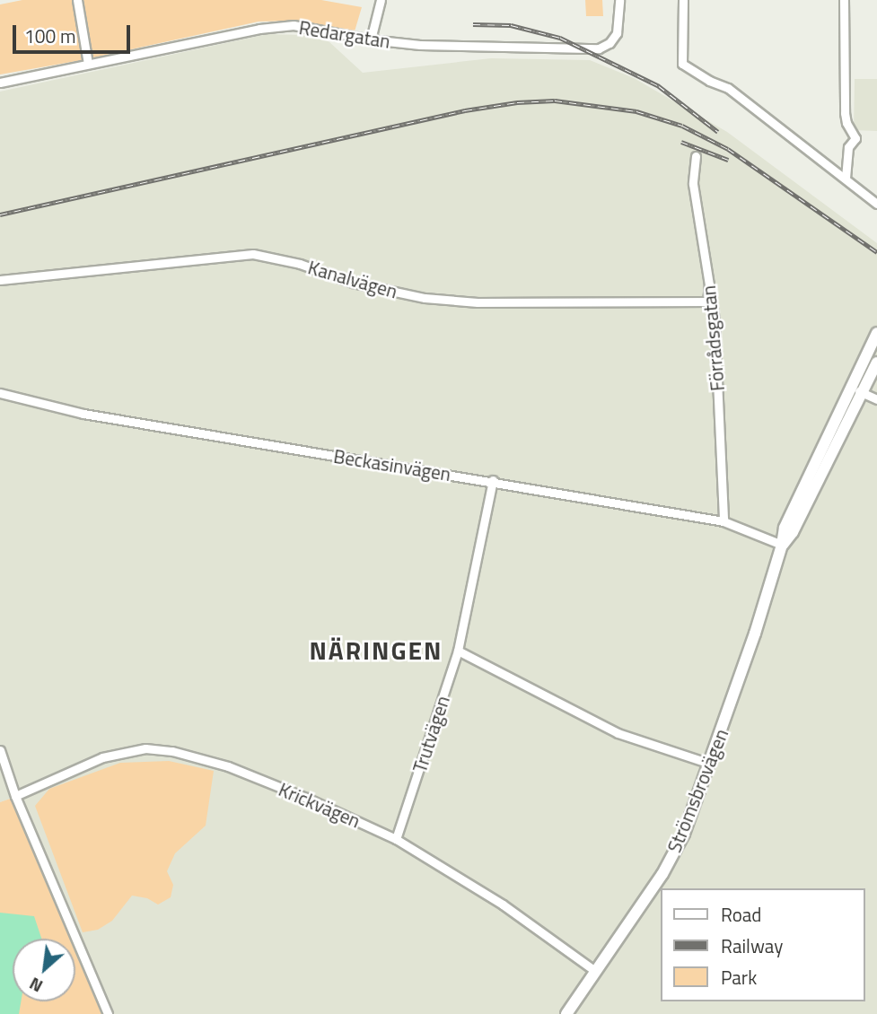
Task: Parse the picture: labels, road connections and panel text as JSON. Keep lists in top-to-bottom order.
{
  "streets": {
    "main road": ["Strömsbrovägen"],
    "street": [
      "Redargatan",
      "Kanalvägen",
      "Förrådsgatan",
      "Beckasinvägen",
      "Trutvägen",
      "Krickvägen"
    ]
  },
  "crossings": [
    ["Kanalvägen", "Förrådsgatan"],
    ["Förrådsgatan", "Beckasinvägen"],
    ["Beckasinvägen", "Trutvägen"],
    ["Beckasinvägen", "Strömsbrovägen"],
    ["Trutvägen", "Krickvägen"],
    ["Strömsbrovägen", "Krickvägen"]
  ],
  "districts": ["NÄRINGEN"],
  "legend": ["Road", "Railway", "Park"],
  "scale_bar": "100 m",
  "north": "bottom left"
}
